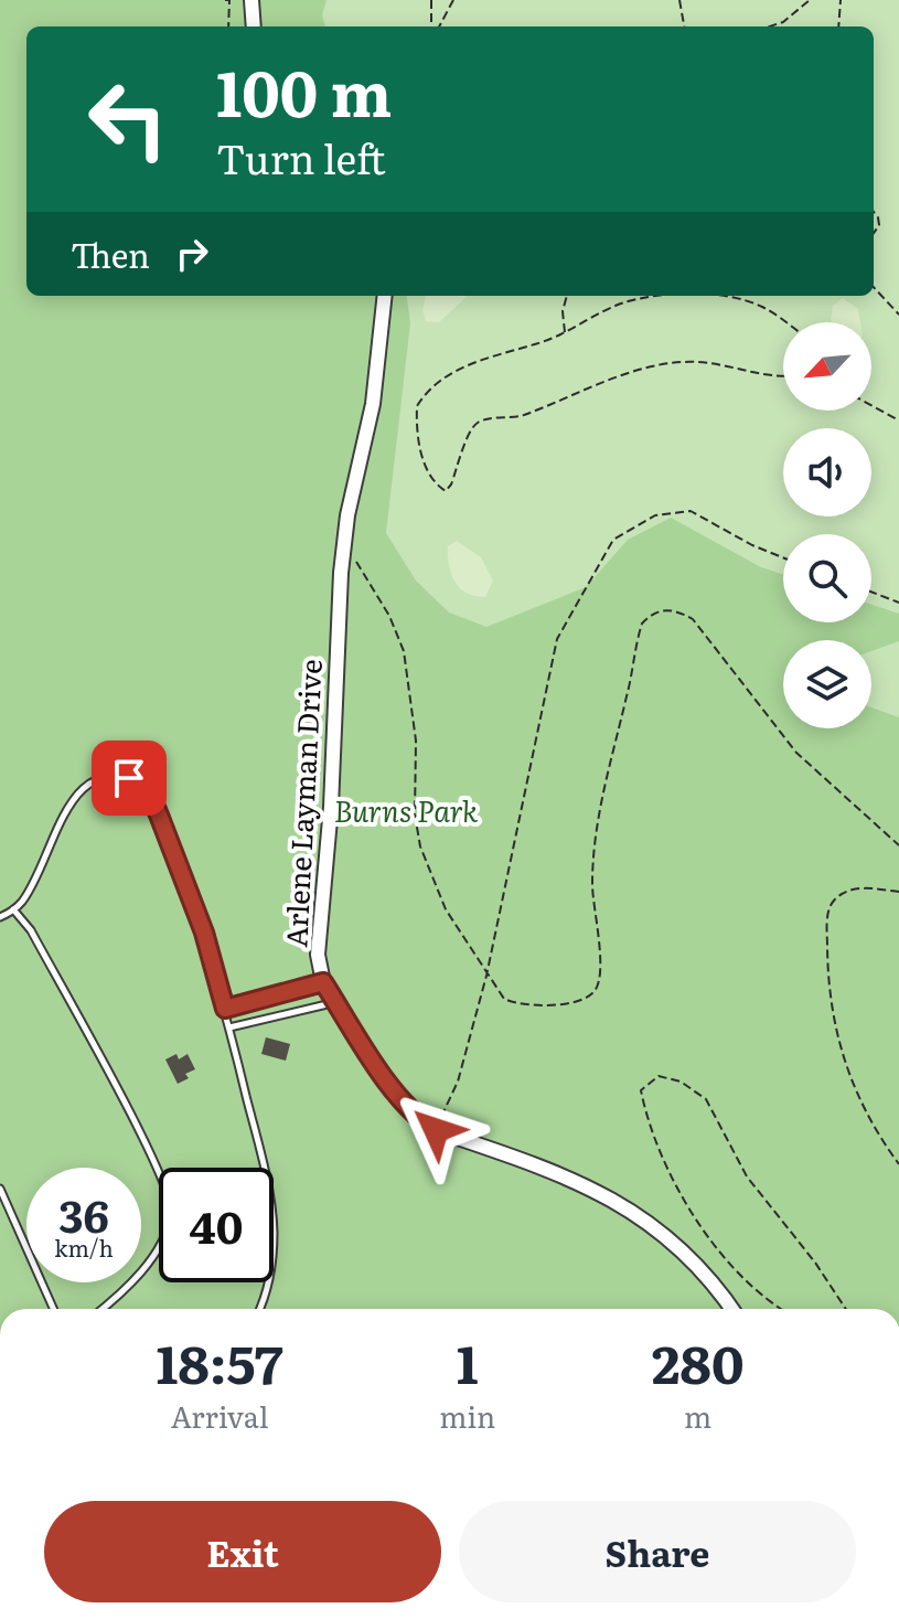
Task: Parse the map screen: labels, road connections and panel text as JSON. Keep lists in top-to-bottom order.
{
  "streets": {
    "street": ["Arlene Layman Drive"]
  },
  "parks": ["Burns Park"],
  "north": "bottom left",
  "page": {
    "turn": ["100 m", "Turn left"],
    "then": "Then",
    "speed": "36 km/h",
    "limit": "40",
    "eta": [
      "18:57",
      "Arrival",
      "1",
      "min",
      "280",
      "m"
    ],
    "buttons": ["Exit", "Share"]
  }
}
